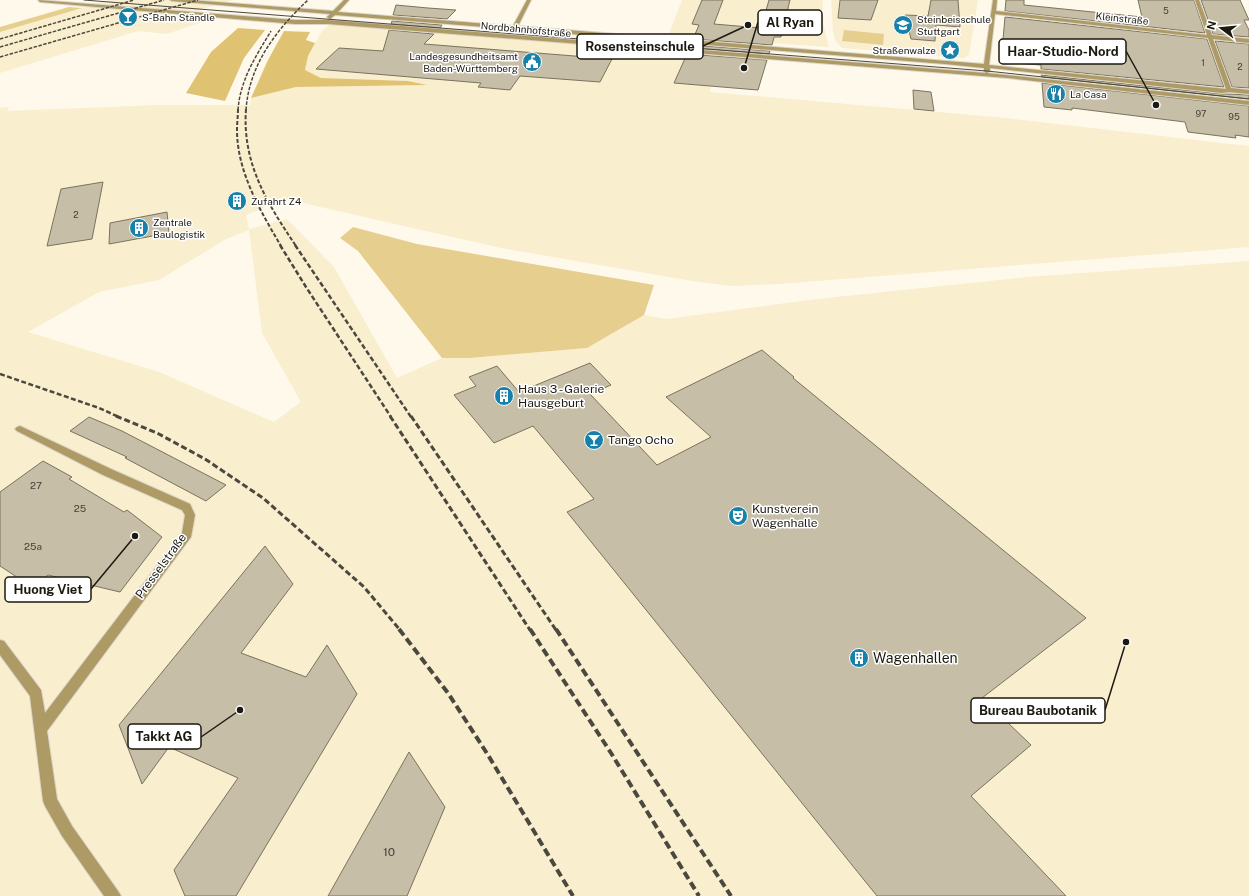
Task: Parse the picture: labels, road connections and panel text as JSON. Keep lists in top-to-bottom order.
{
  "streets": {
    "street": ["Kleinstraße", "Nordbahnhofstraße", "Presselstraße"]
  },
  "places": {
    "bar": ["S-Bahn Ständle", "Tango Ocho"],
    "other": [
      "Rosensteinschule",
      "Al Ryan",
      "Haar-Studio-Nord",
      "Huong Viet",
      "Bureau Baubotanik",
      "Takkt AG"
    ],
    "school or university": ["Steinbeisschule Stuttgart"],
    "place": ["Straßenwalze"],
    "public building": ["Landesgesundheitsamt Baden-Württemberg"],
    "restaurant": ["La Casa"],
    "building": [
      "Zufahrt Z4",
      "Zentrale Baulogistik",
      "Haus 3 - Galerie Hausgeburt",
      "Wagenhallen"
    ],
    "theatre": ["Kunstverein Wagenhalle"]
  },
  "house_numbers": [
    "5",
    "1",
    "2",
    "97",
    "95",
    "2",
    "27",
    "25",
    "25a",
    "10"
  ],
  "north": "left"
}
